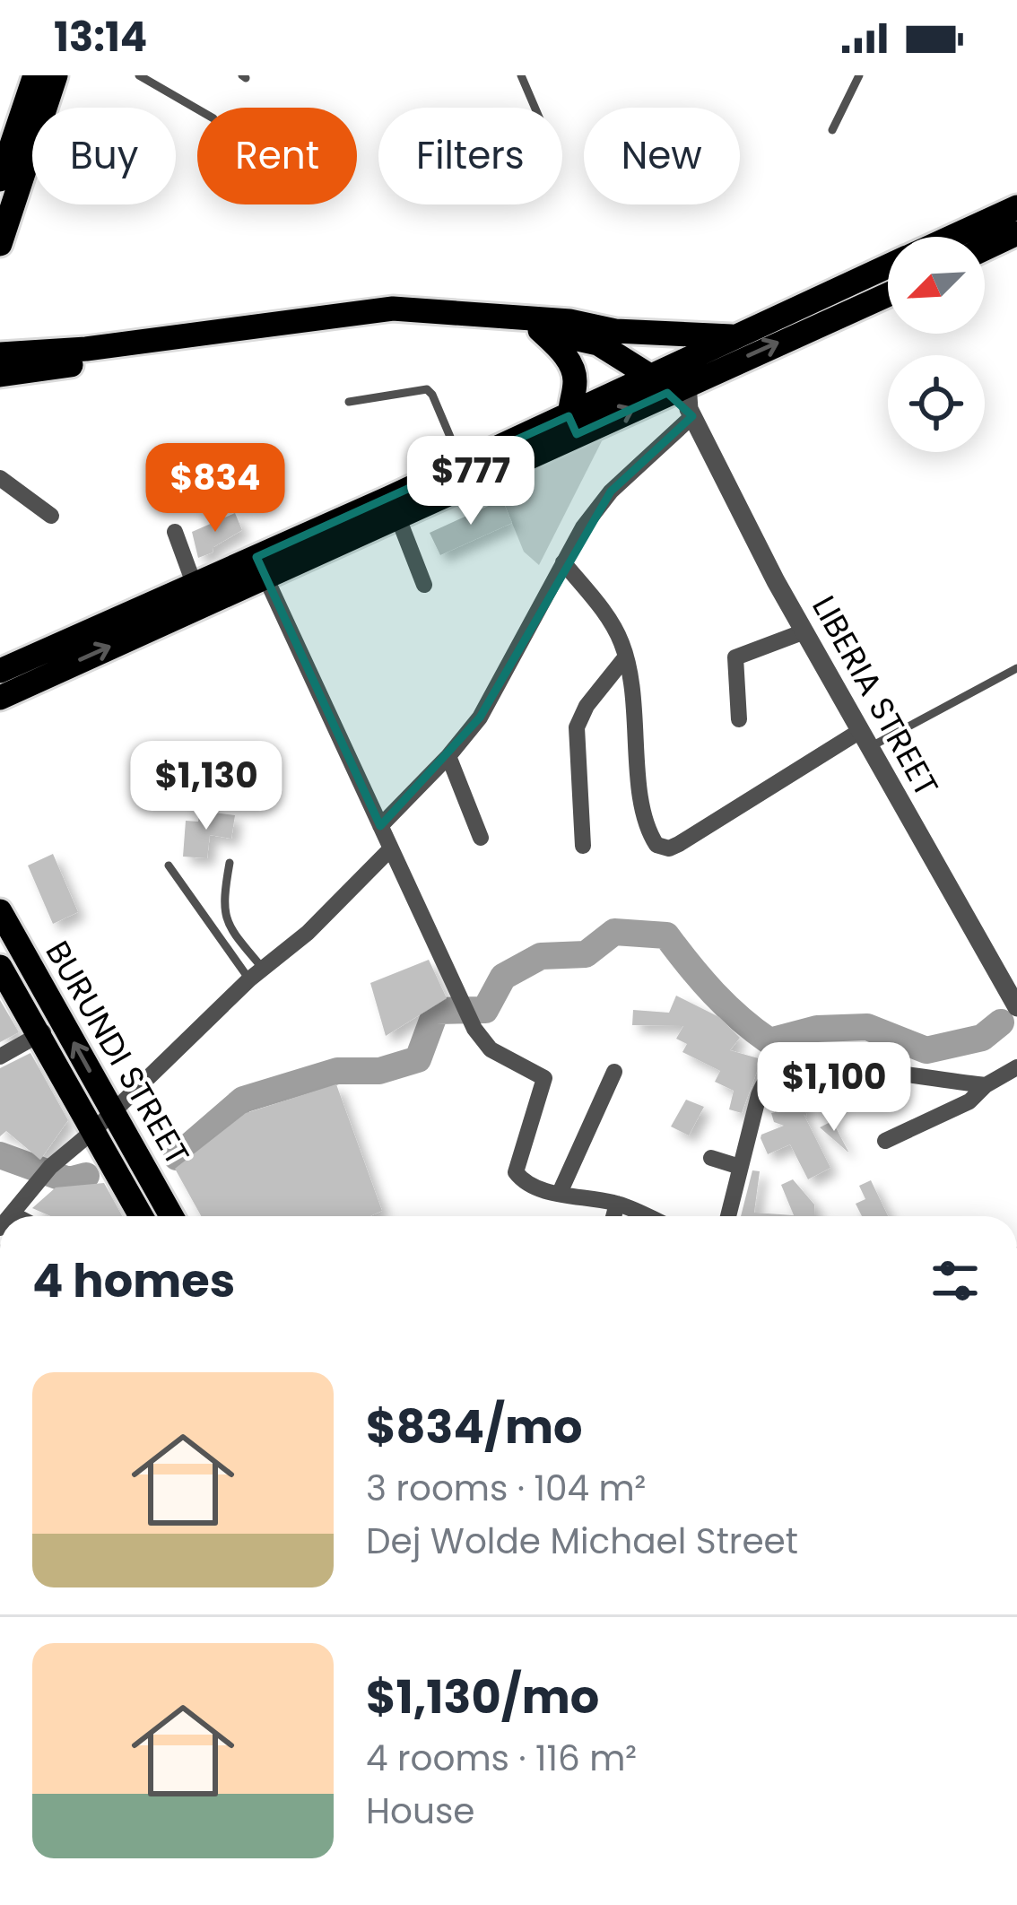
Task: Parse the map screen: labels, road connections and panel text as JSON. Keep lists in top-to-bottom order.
{
  "streets": {
    "main road": ["BURUNDI STREET"],
    "street": ["LIBERIA STREET"]
  },
  "north": "bottom left",
  "page": {
    "status": "13:14",
    "chip": [
      "Buy",
      "Rent",
      "Filters",
      "New"
    ],
    "price": [
      "$777",
      "$834",
      "$1,130",
      "$1,100"
    ],
    "heading": "4 homes",
    "list": [
      {
        "name": "$834/mo",
        "note": "3 rooms · 104 m² · Dej Wolde Michael Street"
      },
      {
        "name": "$1,130/mo",
        "note": "4 rooms · 116 m² · House"
      }
    ]
  }
}
